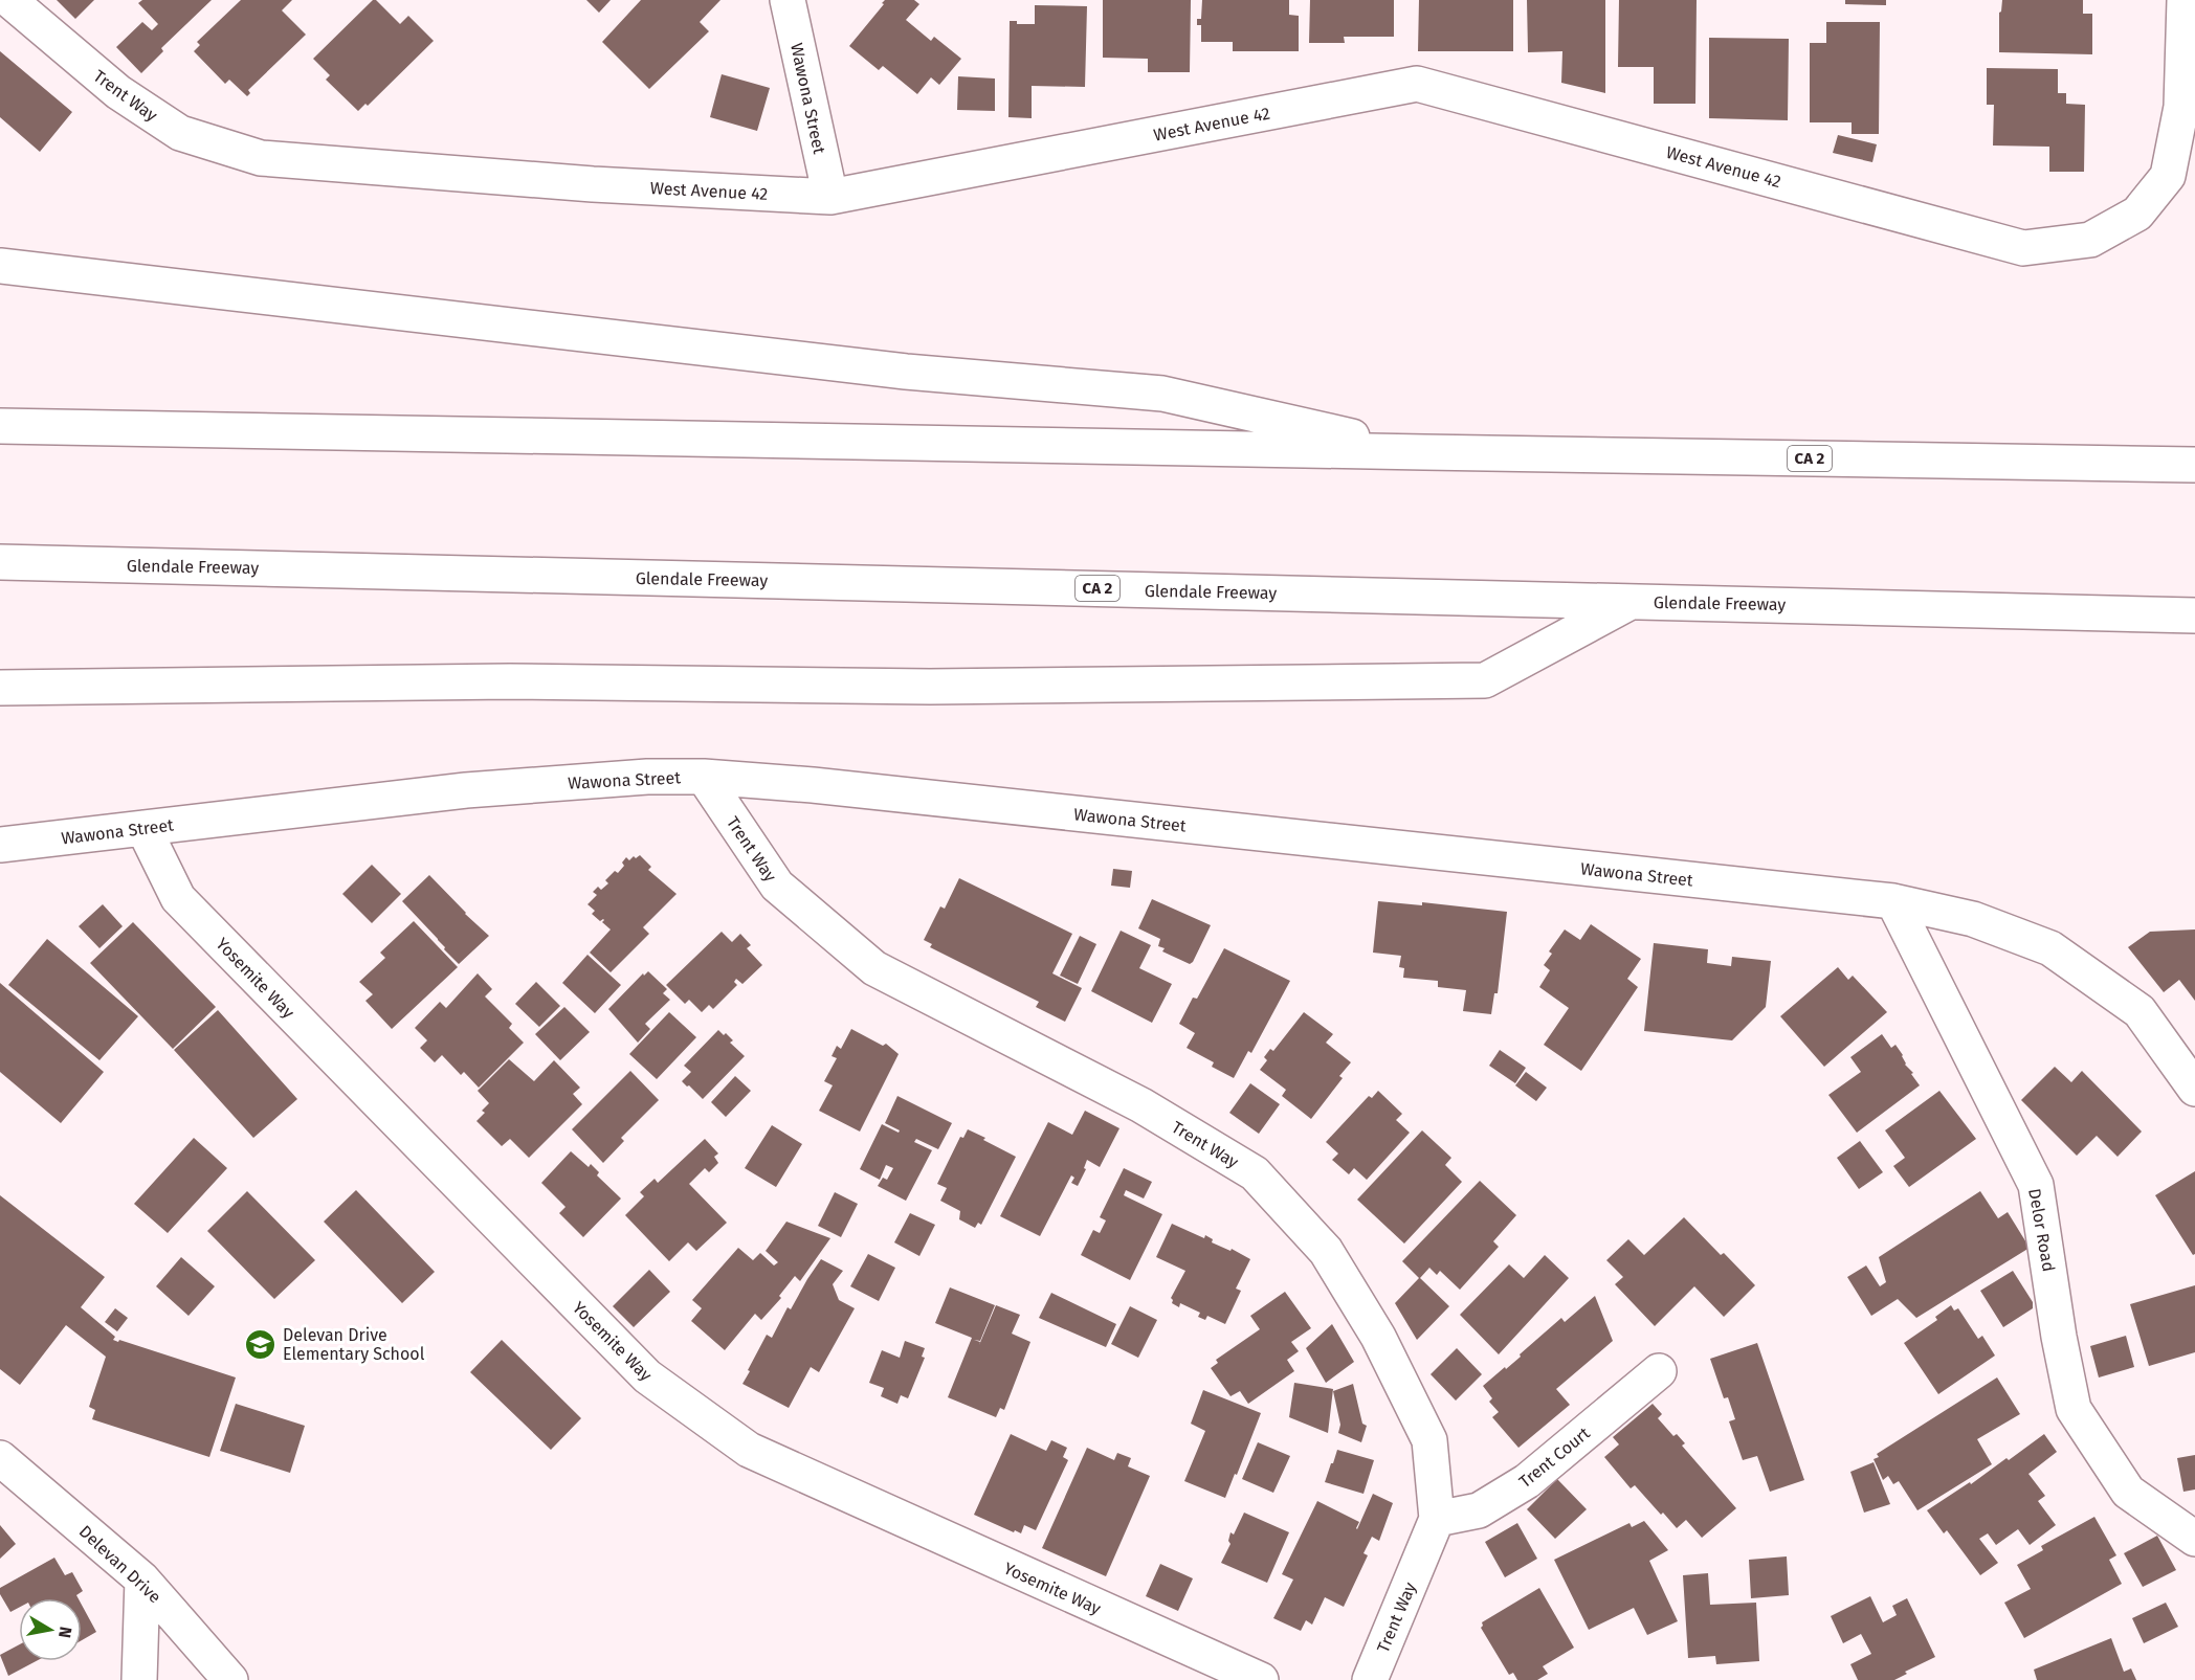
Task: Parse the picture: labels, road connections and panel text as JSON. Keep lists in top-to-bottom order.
{
  "streets": {
    "main road": [
      "Trent Way",
      "Wawona Street",
      "West Avenue 42",
      "CA 2",
      "Glendale Freeway",
      "Yosemite Way",
      "Delor Road",
      "Trent Court",
      "Delevan Drive"
    ]
  },
  "crossings": [
    ["Trent Way", "Wawona Street"],
    ["Trent Way", "West Avenue 42"],
    ["Trent Way", "Trent Court"],
    ["Wawona Street", "West Avenue 42"],
    ["Wawona Street", "Yosemite Way"],
    ["Wawona Street", "Delor Road"]
  ],
  "places": {
    "school or university": ["Delevan Drive Elementary School"]
  },
  "north": "right"
}
